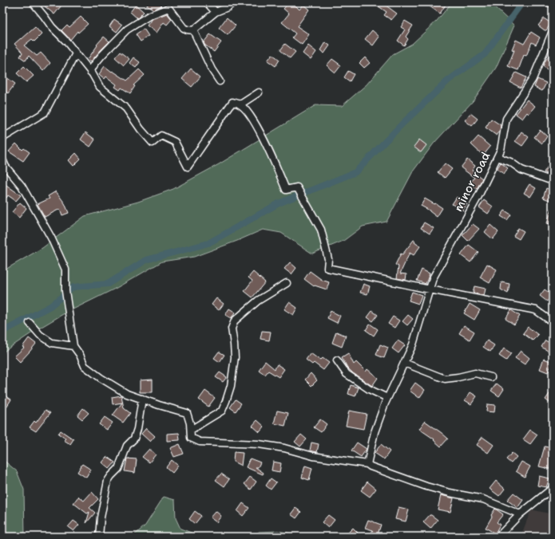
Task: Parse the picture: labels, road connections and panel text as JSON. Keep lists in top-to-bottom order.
{
  "streets": {
    "street": ["minor road"]
  }
}
